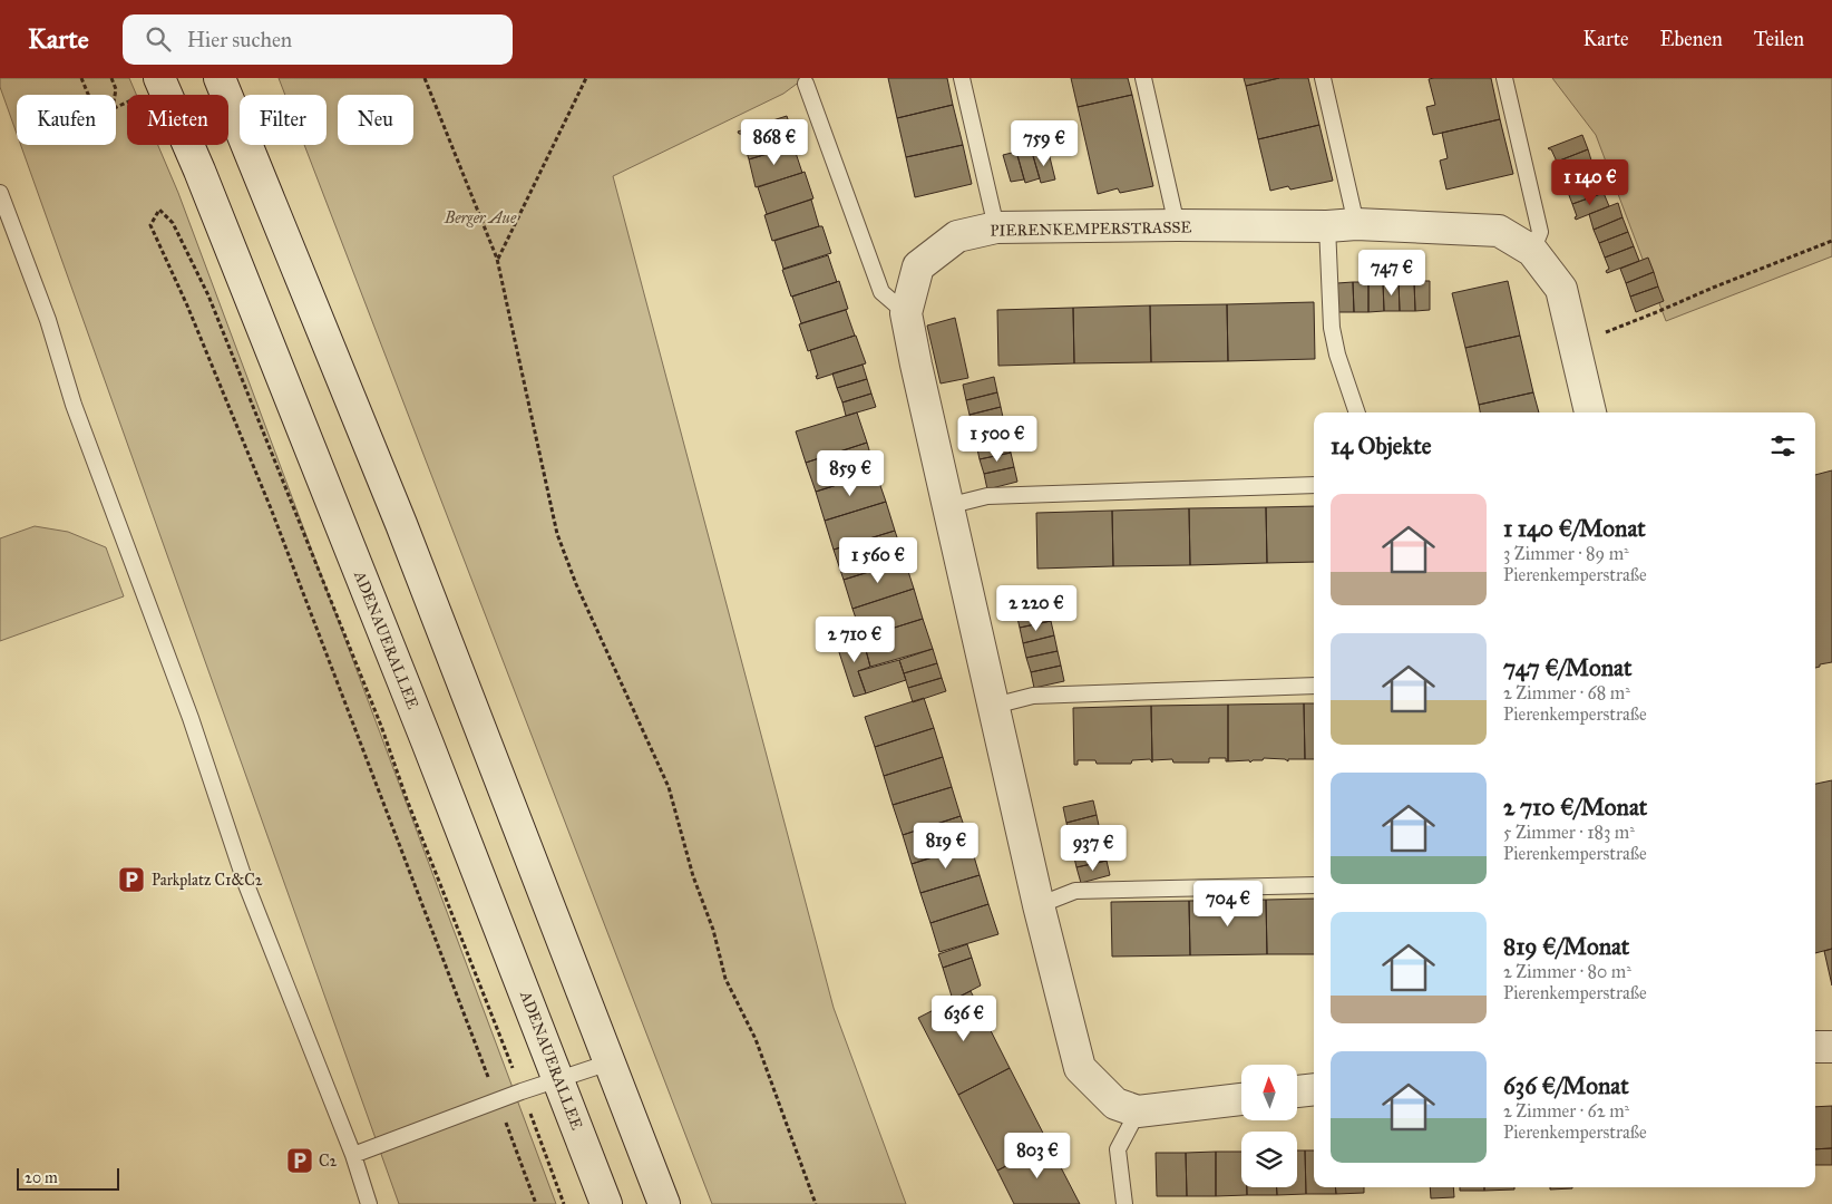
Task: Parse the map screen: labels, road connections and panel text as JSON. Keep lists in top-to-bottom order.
{
  "streets": {
    "main road": ["PIERENKEMPERSTRASSE", "ADENAUERALLEE"]
  },
  "parks": ["Berger Aue"],
  "places": {
    "parking": ["Parkplatz C1&C2", "C2"]
  },
  "scale_bar": "20 m",
  "north": "top",
  "page": {
    "header": "Karte",
    "search": "Hier suchen",
    "nav": ["Karte", "Ebenen", "Teilen"],
    "chip": [
      "Kaufen",
      "Mieten",
      "Filter",
      "Neu"
    ],
    "price": [
      "868 €",
      "759 €",
      "1 140 €",
      "747 €",
      "1 500 €",
      "859 €",
      "1 560 €",
      "2 220 €",
      "2 710 €",
      "819 €",
      "937 €",
      "704 €",
      "636 €",
      "803 €"
    ],
    "heading": "14 Objekte",
    "list": [
      {
        "name": "1 140 €/Monat",
        "note": "3 Zimmer · 89 m² · Pierenkemperstraße"
      },
      {
        "name": "747 €/Monat",
        "note": "2 Zimmer · 68 m² · Pierenkemperstraße"
      },
      {
        "name": "2 710 €/Monat",
        "note": "5 Zimmer · 183 m² · Pierenkemperstraße"
      },
      {
        "name": "819 €/Monat",
        "note": "2 Zimmer · 80 m² · Pierenkemperstraße"
      },
      {
        "name": "636 €/Monat",
        "note": "2 Zimmer · 62 m² · Pierenkemperstraße"
      }
    ],
    "scale": "20 m"
  }
}
